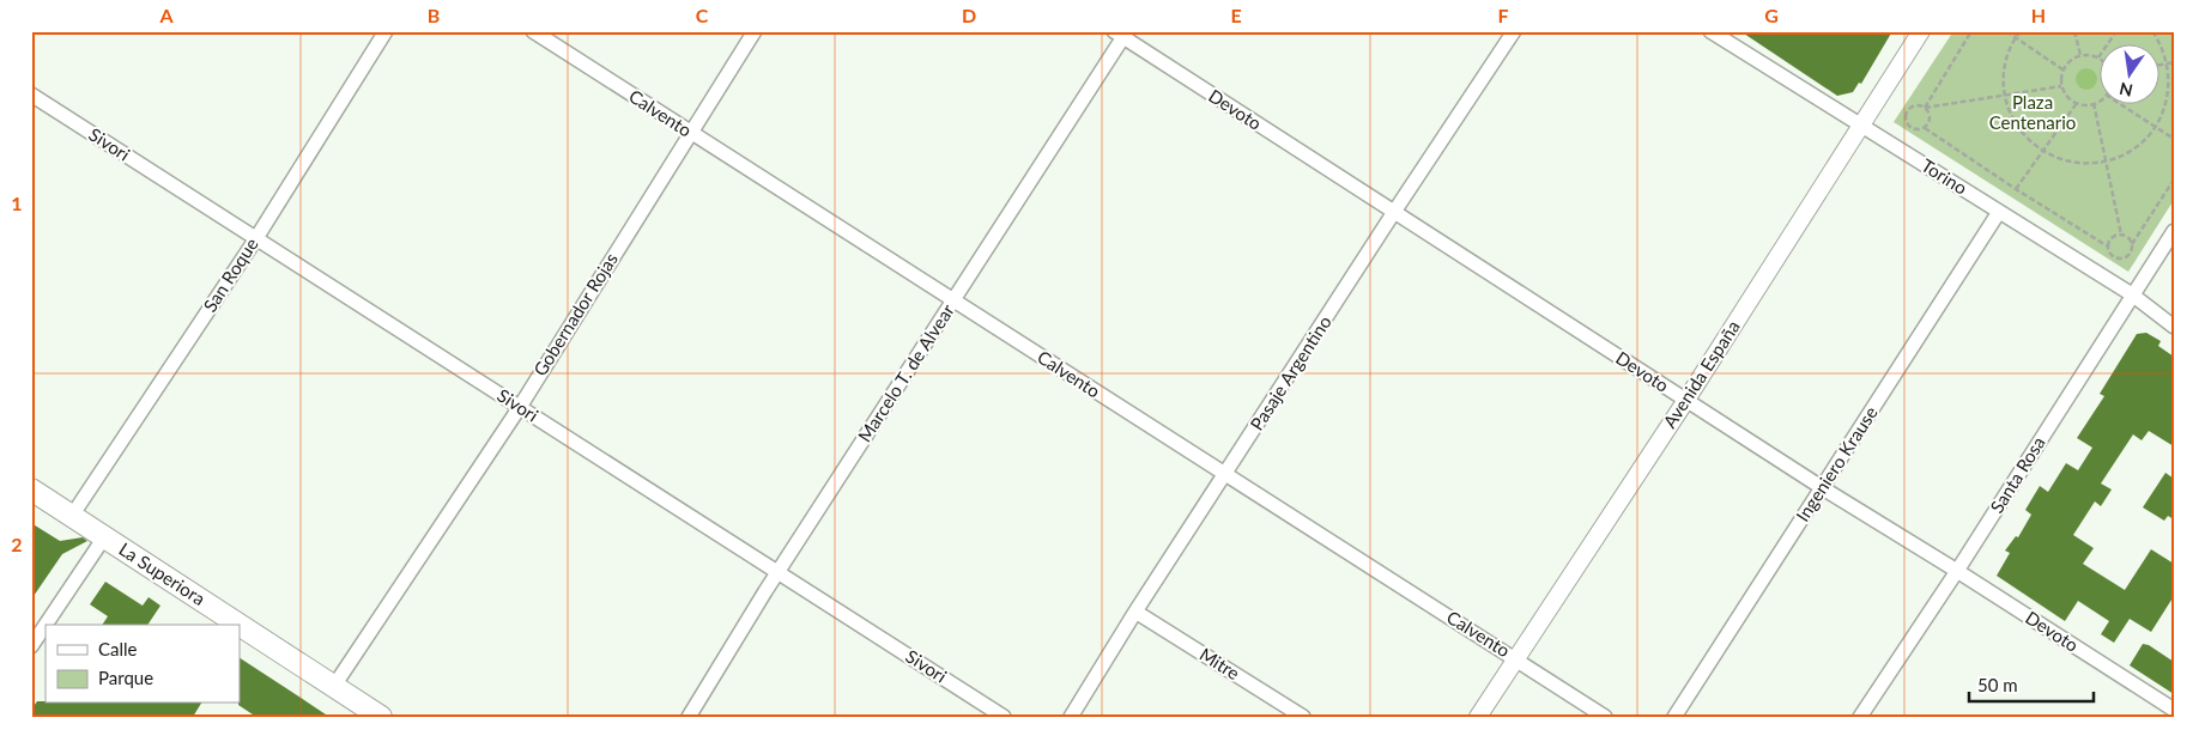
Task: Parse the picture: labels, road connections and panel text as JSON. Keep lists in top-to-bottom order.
{
  "streets": {
    "main road": ["La Superiora"],
    "street": [
      "Devoto",
      "Calvento",
      "Sivori",
      "Torino",
      "San Roque",
      "Gobernador Rojas",
      "Marcelo T. de Alvear",
      "Pasaje Argentino",
      "Avenida España",
      "Ingeniero Krause",
      "Santa Rosa",
      "Mitre"
    ]
  },
  "crossings": [
    ["Devoto", "Marcelo T. de Alvear"],
    ["Devoto", "Pasaje Argentino"],
    ["Devoto", "Avenida España"],
    ["Devoto", "Ingeniero Krause"],
    ["Devoto", "Santa Rosa"],
    ["Calvento", "Gobernador Rojas"],
    ["Calvento", "Marcelo T. de Alvear"],
    ["Calvento", "Pasaje Argentino"],
    ["Calvento", "Avenida España"],
    ["Sivori", "San Roque"],
    ["Sivori", "Gobernador Rojas"],
    ["Sivori", "Marcelo T. de Alvear"],
    ["Torino", "Avenida España"],
    ["Torino", "Ingeniero Krause"],
    ["Torino", "Santa Rosa"],
    ["San Roque", "La Superiora"],
    ["Gobernador Rojas", "La Superiora"],
    ["Pasaje Argentino", "Mitre"]
  ],
  "parks": ["Plaza Centenario"],
  "legend": ["Calle", "Parque"],
  "scale_bar": "50 m",
  "north": "bottom",
  "grid": {
    "columns": [
      "A",
      "B",
      "C",
      "D",
      "E",
      "F",
      "G",
      "H"
    ],
    "rows": ["1", "2"]
  }
}
